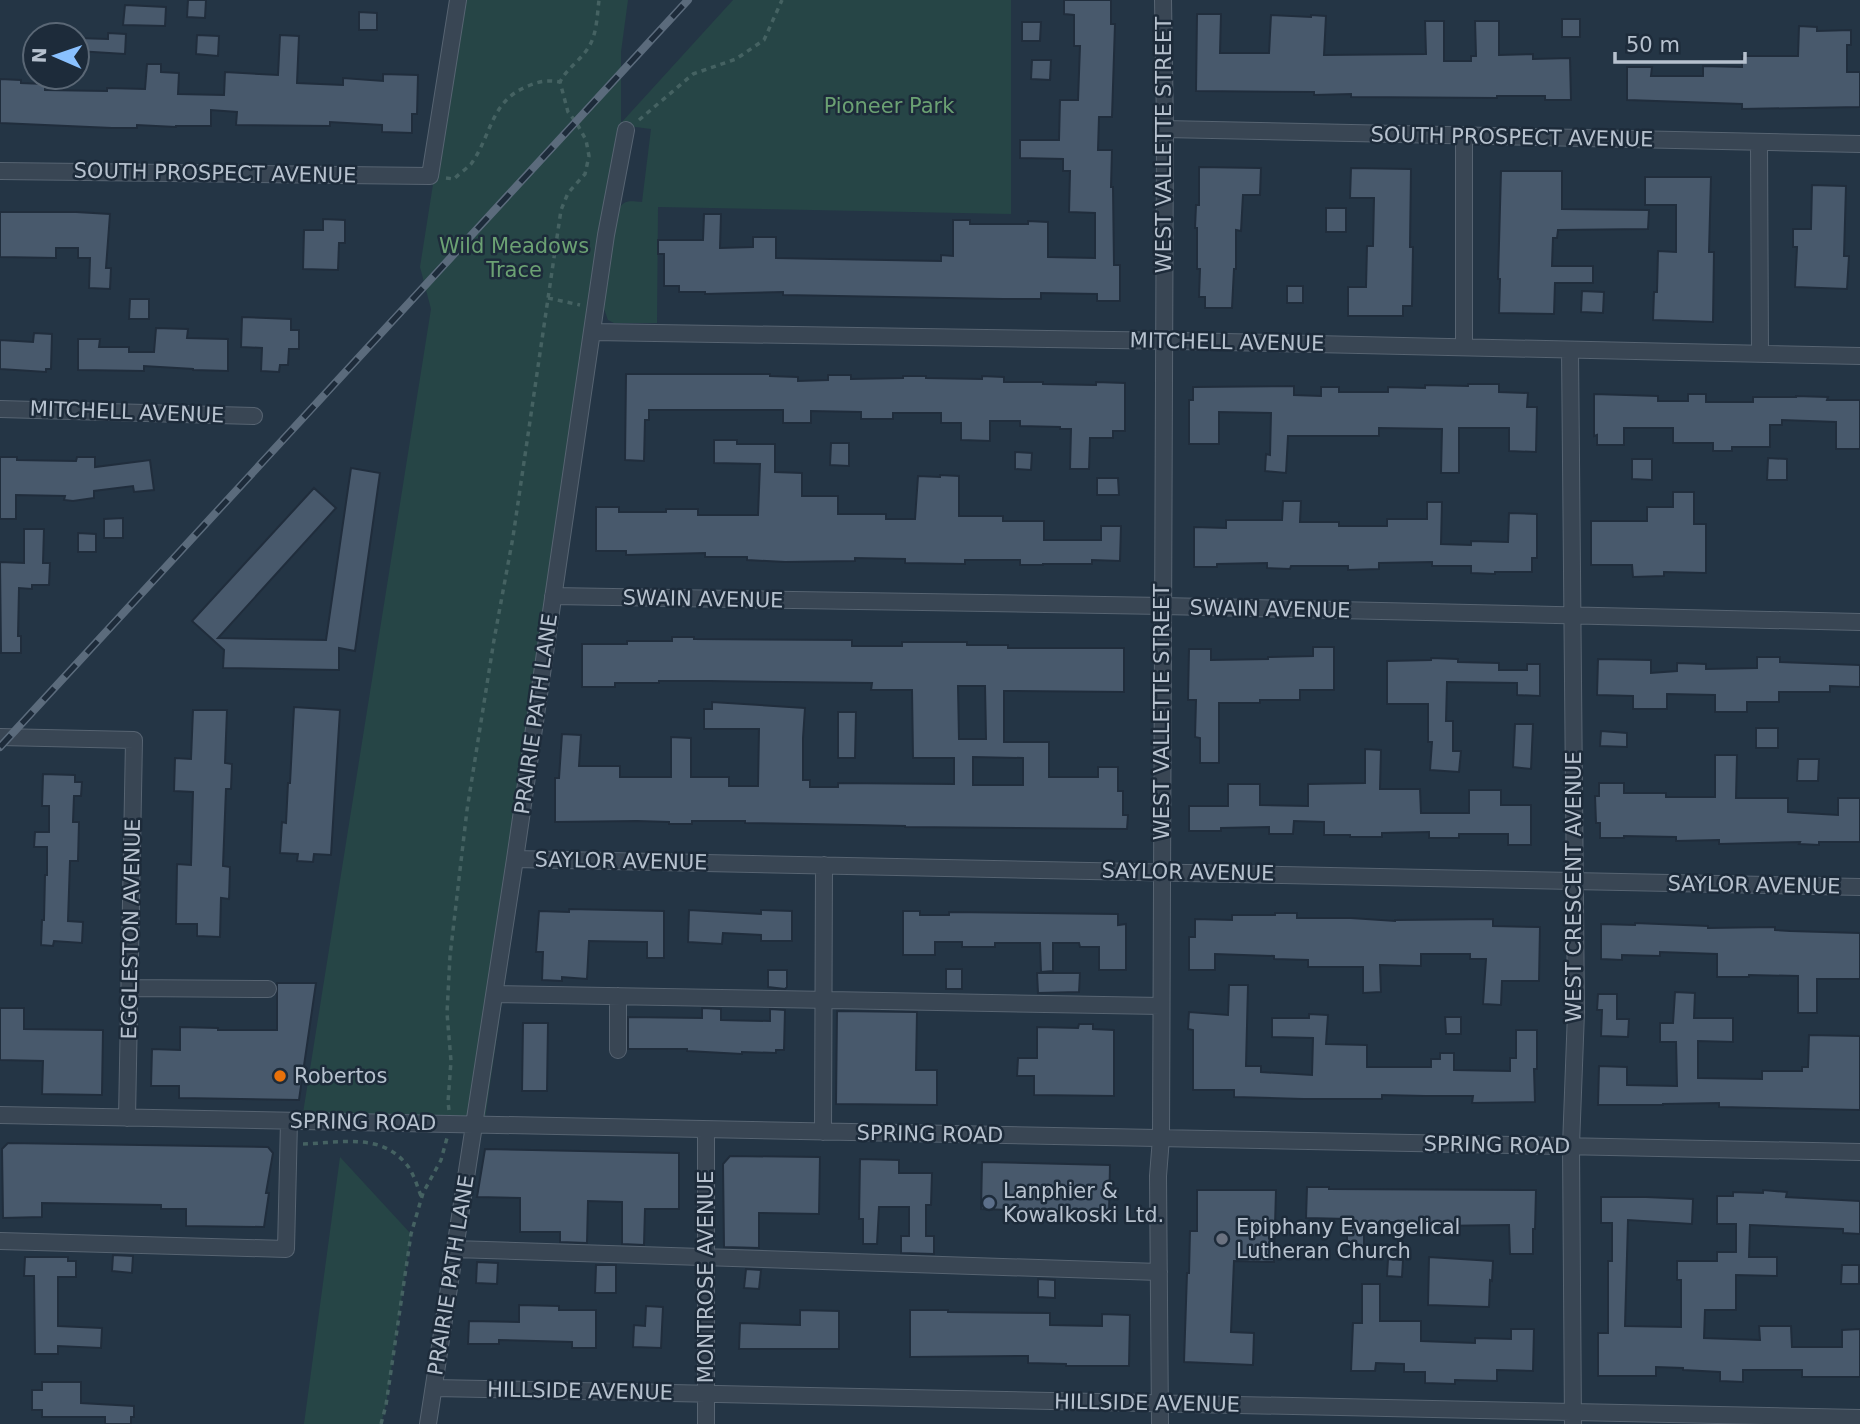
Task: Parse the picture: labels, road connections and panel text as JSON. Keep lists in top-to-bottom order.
{
  "streets": {
    "street": [
      "SOUTH PROSPECT AVENUE",
      "WEST VALLETTE STREET",
      "MITCHELL AVENUE",
      "SWAIN AVENUE",
      "PRAIRIE PATH LANE",
      "SAYLOR AVENUE",
      "WEST CRESCENT AVENUE",
      "EGGLESTON AVENUE",
      "SPRING ROAD",
      "MONTROSE AVENUE",
      "HILLSIDE AVENUE"
    ]
  },
  "crossings": [
    ["SOUTH PROSPECT AVENUE", "WEST VALLETTE STREET"],
    ["WEST VALLETTE STREET", "MITCHELL AVENUE"],
    ["WEST VALLETTE STREET", "SWAIN AVENUE"],
    ["WEST VALLETTE STREET", "SAYLOR AVENUE"],
    ["WEST VALLETTE STREET", "SPRING ROAD"],
    ["WEST VALLETTE STREET", "HILLSIDE AVENUE"],
    ["MITCHELL AVENUE", "PRAIRIE PATH LANE"],
    ["MITCHELL AVENUE", "WEST CRESCENT AVENUE"],
    ["SWAIN AVENUE", "PRAIRIE PATH LANE"],
    ["SWAIN AVENUE", "WEST CRESCENT AVENUE"],
    ["PRAIRIE PATH LANE", "SAYLOR AVENUE"],
    ["PRAIRIE PATH LANE", "SPRING ROAD"],
    ["PRAIRIE PATH LANE", "HILLSIDE AVENUE"],
    ["SAYLOR AVENUE", "WEST CRESCENT AVENUE"],
    ["WEST CRESCENT AVENUE", "SPRING ROAD"],
    ["WEST CRESCENT AVENUE", "HILLSIDE AVENUE"],
    ["EGGLESTON AVENUE", "SPRING ROAD"],
    ["SPRING ROAD", "MONTROSE AVENUE"],
    ["MONTROSE AVENUE", "HILLSIDE AVENUE"]
  ],
  "parks": ["Pioneer Park", "Wild Meadows Trace"],
  "places": ["Robertos", "Lanphier & Kowalkoski Ltd.", "Epiphany Evangelical Lutheran Church"],
  "scale_bar": "50 m",
  "north": "left"
}
